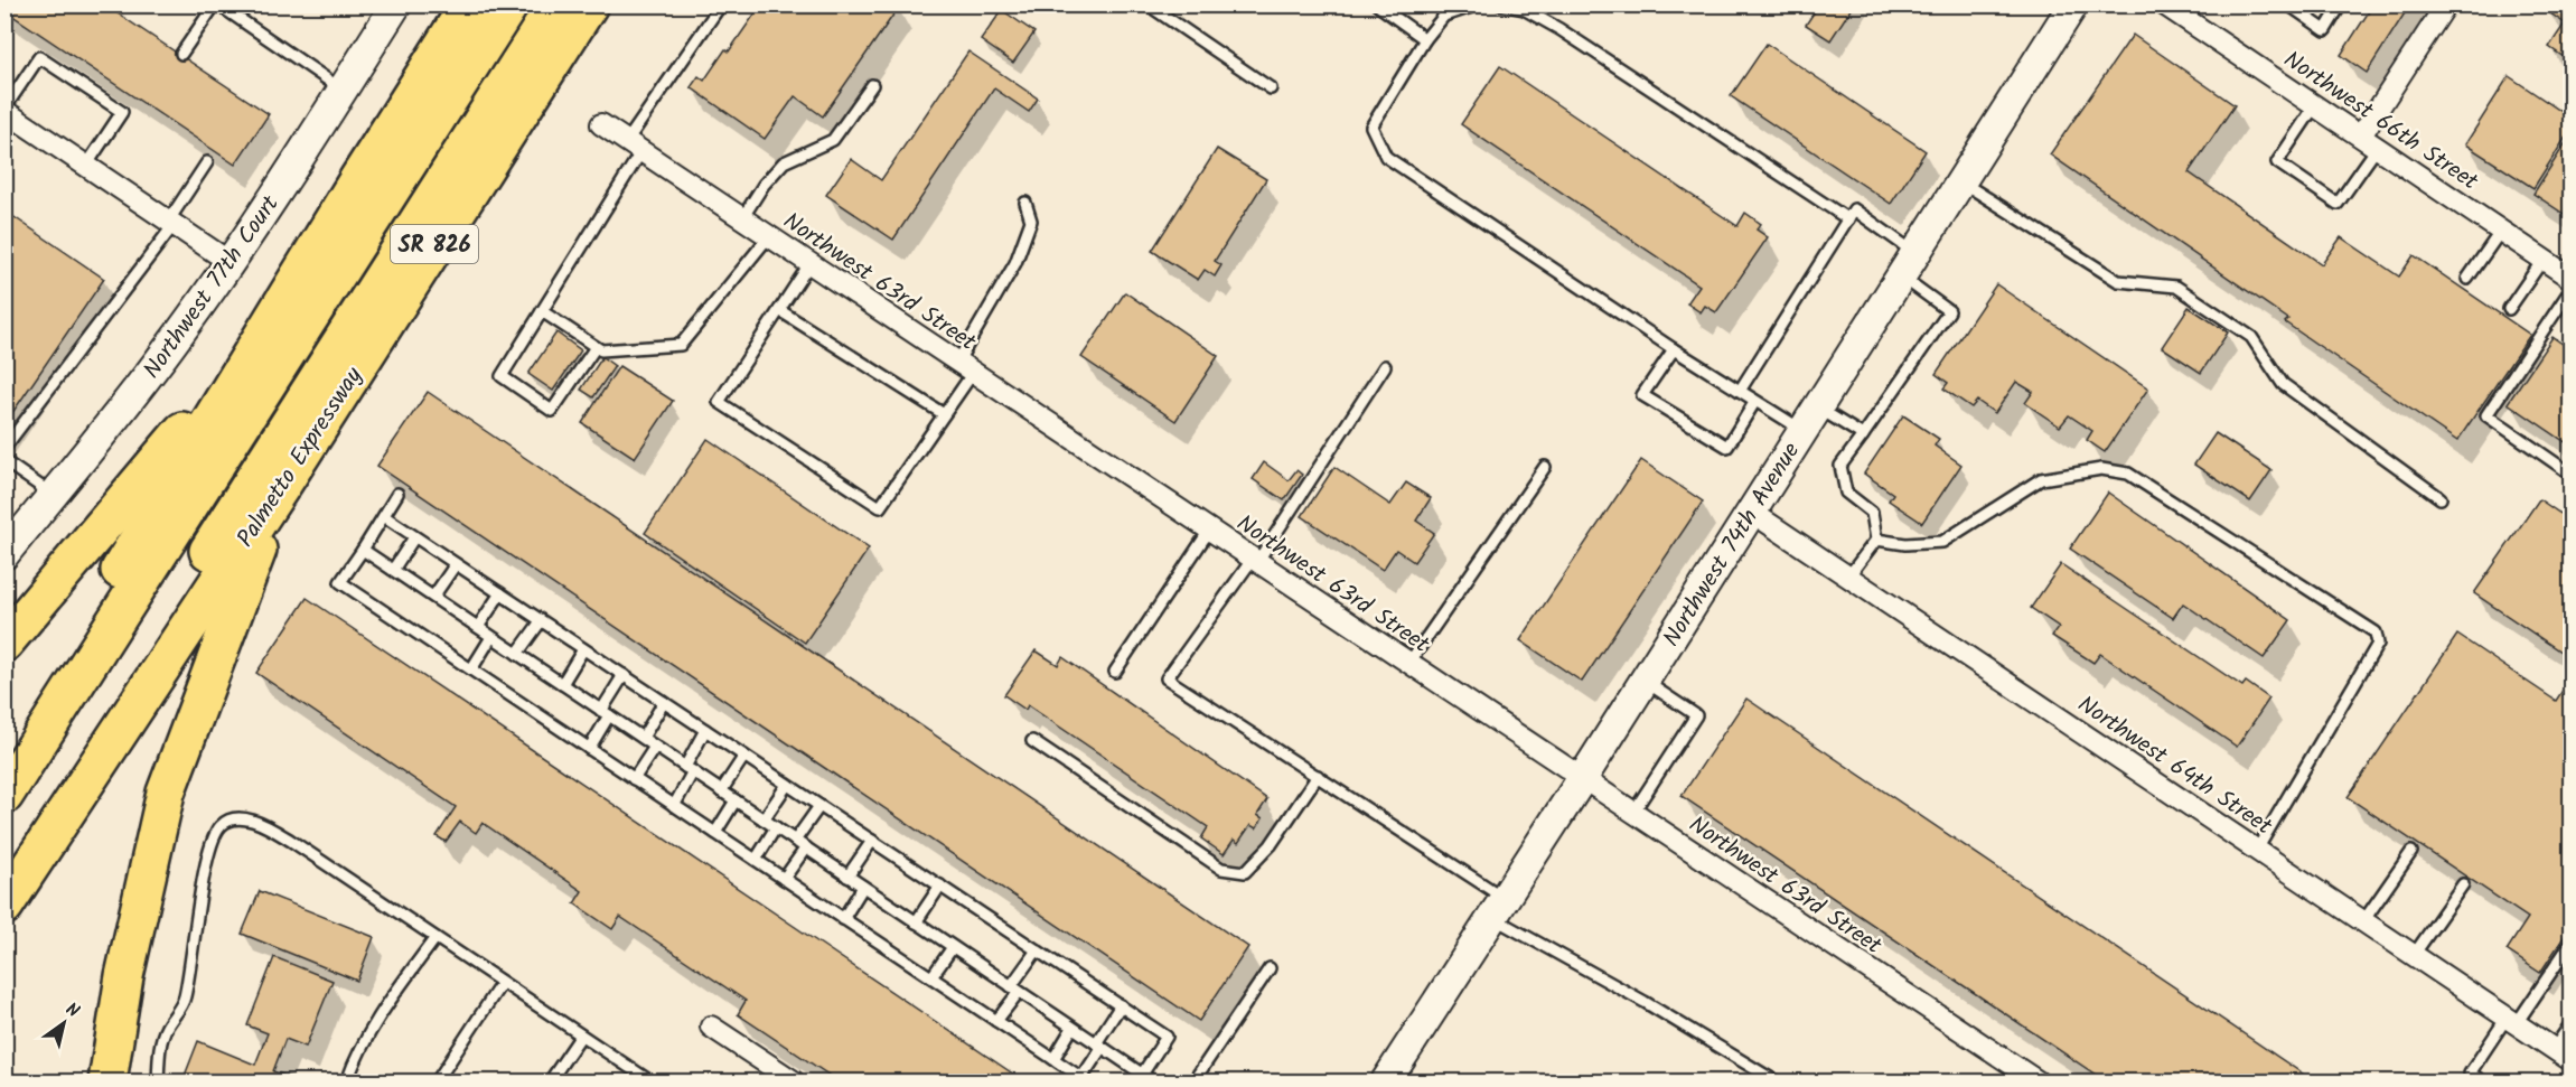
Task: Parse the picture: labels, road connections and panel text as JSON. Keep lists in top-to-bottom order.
{
  "streets": {
    "highway": ["SR 826", "Palmetto Expressway"],
    "street": [
      "Northwest 66th Street",
      "Northwest 63rd Street",
      "Northwest 77th Court",
      "Northwest 74th Avenue",
      "Northwest 64th Street"
    ]
  },
  "crossings": [
    ["Northwest 63rd Street", "Northwest 74th Avenue"],
    ["Northwest 74th Avenue", "Northwest 64th Street"]
  ],
  "north": "top right"
}
